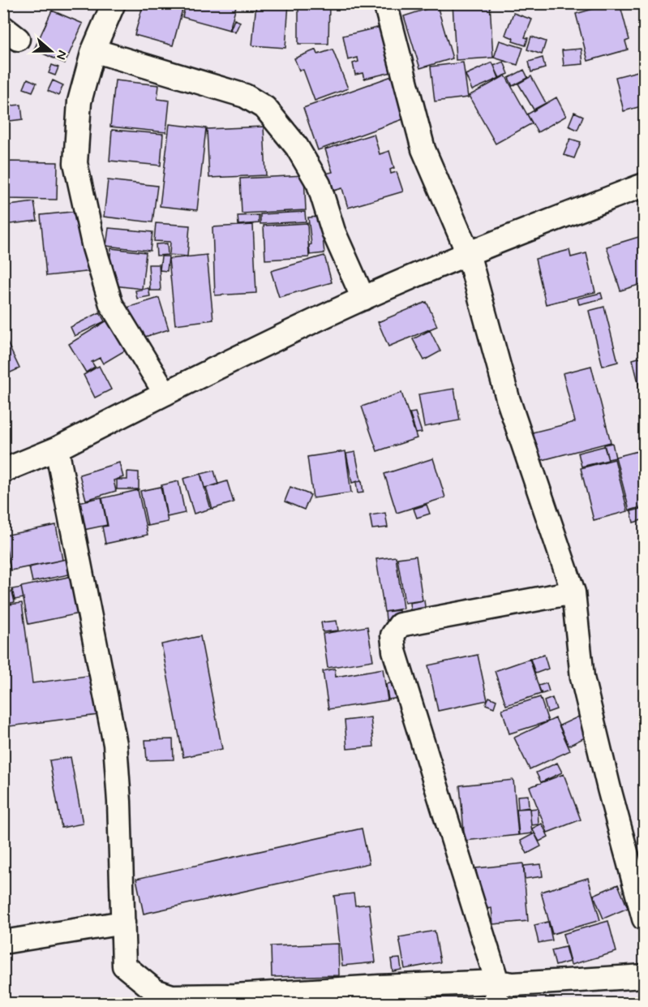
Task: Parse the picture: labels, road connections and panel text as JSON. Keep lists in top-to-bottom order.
{
  "north": "right"
}
